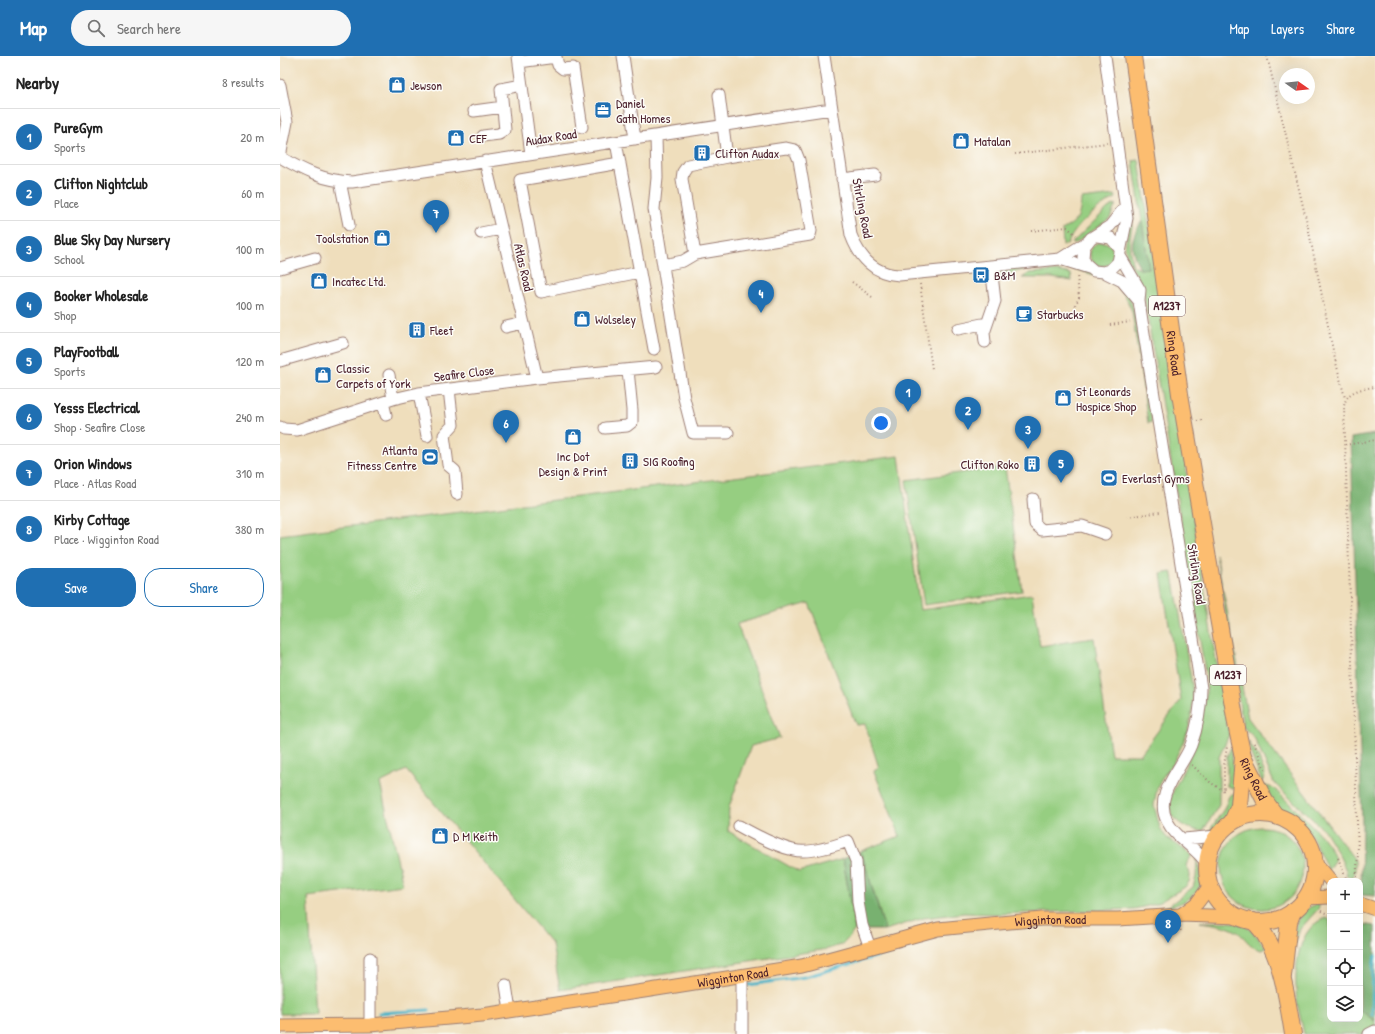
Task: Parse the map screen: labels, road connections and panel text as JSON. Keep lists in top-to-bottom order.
{
  "streets": {
    "highway": ["A1237", "Ring Road"],
    "main road": ["Wigginton Road"],
    "street": [
      "Audax Road",
      "Stirling Road",
      "Atlas Road",
      "Seafire Close"
    ]
  },
  "crossings": [
    ["Audax Road", "Stirling Road"],
    ["Audax Road", "Atlas Road"],
    ["Stirling Road", "Ring Road"],
    ["Stirling Road", "Wigginton Road"],
    ["Atlas Road", "Seafire Close"],
    ["A1237", "Ring Road"],
    ["Ring Road", "Wigginton Road"]
  ],
  "places": {
    "shop": [
      "Jewson",
      "CEF",
      "Matalan",
      "Toolstation",
      "Incatec Ltd.",
      "Wolseley",
      "Classic Carpets of York",
      "St Leonards Hospice Shop",
      "Inc Dot Design & Print",
      "D M Keith"
    ],
    "office": ["Daniel Gath Homes"],
    "building": [
      "Clifton Audax",
      "Fleet",
      "SIG Roofing",
      "Clifton Roko"
    ],
    "bus stop": ["B&M"],
    "cafe": ["Starbucks"],
    "sports": ["Atlanta Fitness Centre", "Everlast Gyms"]
  },
  "north": "right",
  "page": {
    "header": "Map",
    "search": "Search here",
    "nav": ["Map", "Layers", "Share"],
    "heading": ["Nearby", "8 results"],
    "list": [
      {
        "mark": "1",
        "name": "PureGym",
        "note": "Sports",
        "value": "20 m"
      },
      {
        "mark": "2",
        "name": "Clifton Nightclub",
        "note": "Place",
        "value": "60 m"
      },
      {
        "mark": "3",
        "name": "Blue Sky Day Nursery",
        "note": "School",
        "value": "100 m"
      },
      {
        "mark": "4",
        "name": "Booker Wholesale",
        "note": "Shop",
        "value": "100 m"
      },
      {
        "mark": "5",
        "name": "PlayFootball",
        "note": "Sports",
        "value": "120 m"
      },
      {
        "mark": "6",
        "name": "Yesss Electrical",
        "note": "Shop · Seafire Close",
        "value": "240 m"
      },
      {
        "mark": "7",
        "name": "Orion Windows",
        "note": "Place · Atlas Road",
        "value": "310 m"
      },
      {
        "mark": "8",
        "name": "Kirby Cottage",
        "note": "Place · Wigginton Road",
        "value": "380 m"
      }
    ],
    "pins": [
      "7",
      "4",
      "1",
      "2",
      "6",
      "3",
      "5",
      "8"
    ],
    "buttons": ["Save", "Share"],
    "map_buttons": ["+", "−"]
  }
}
